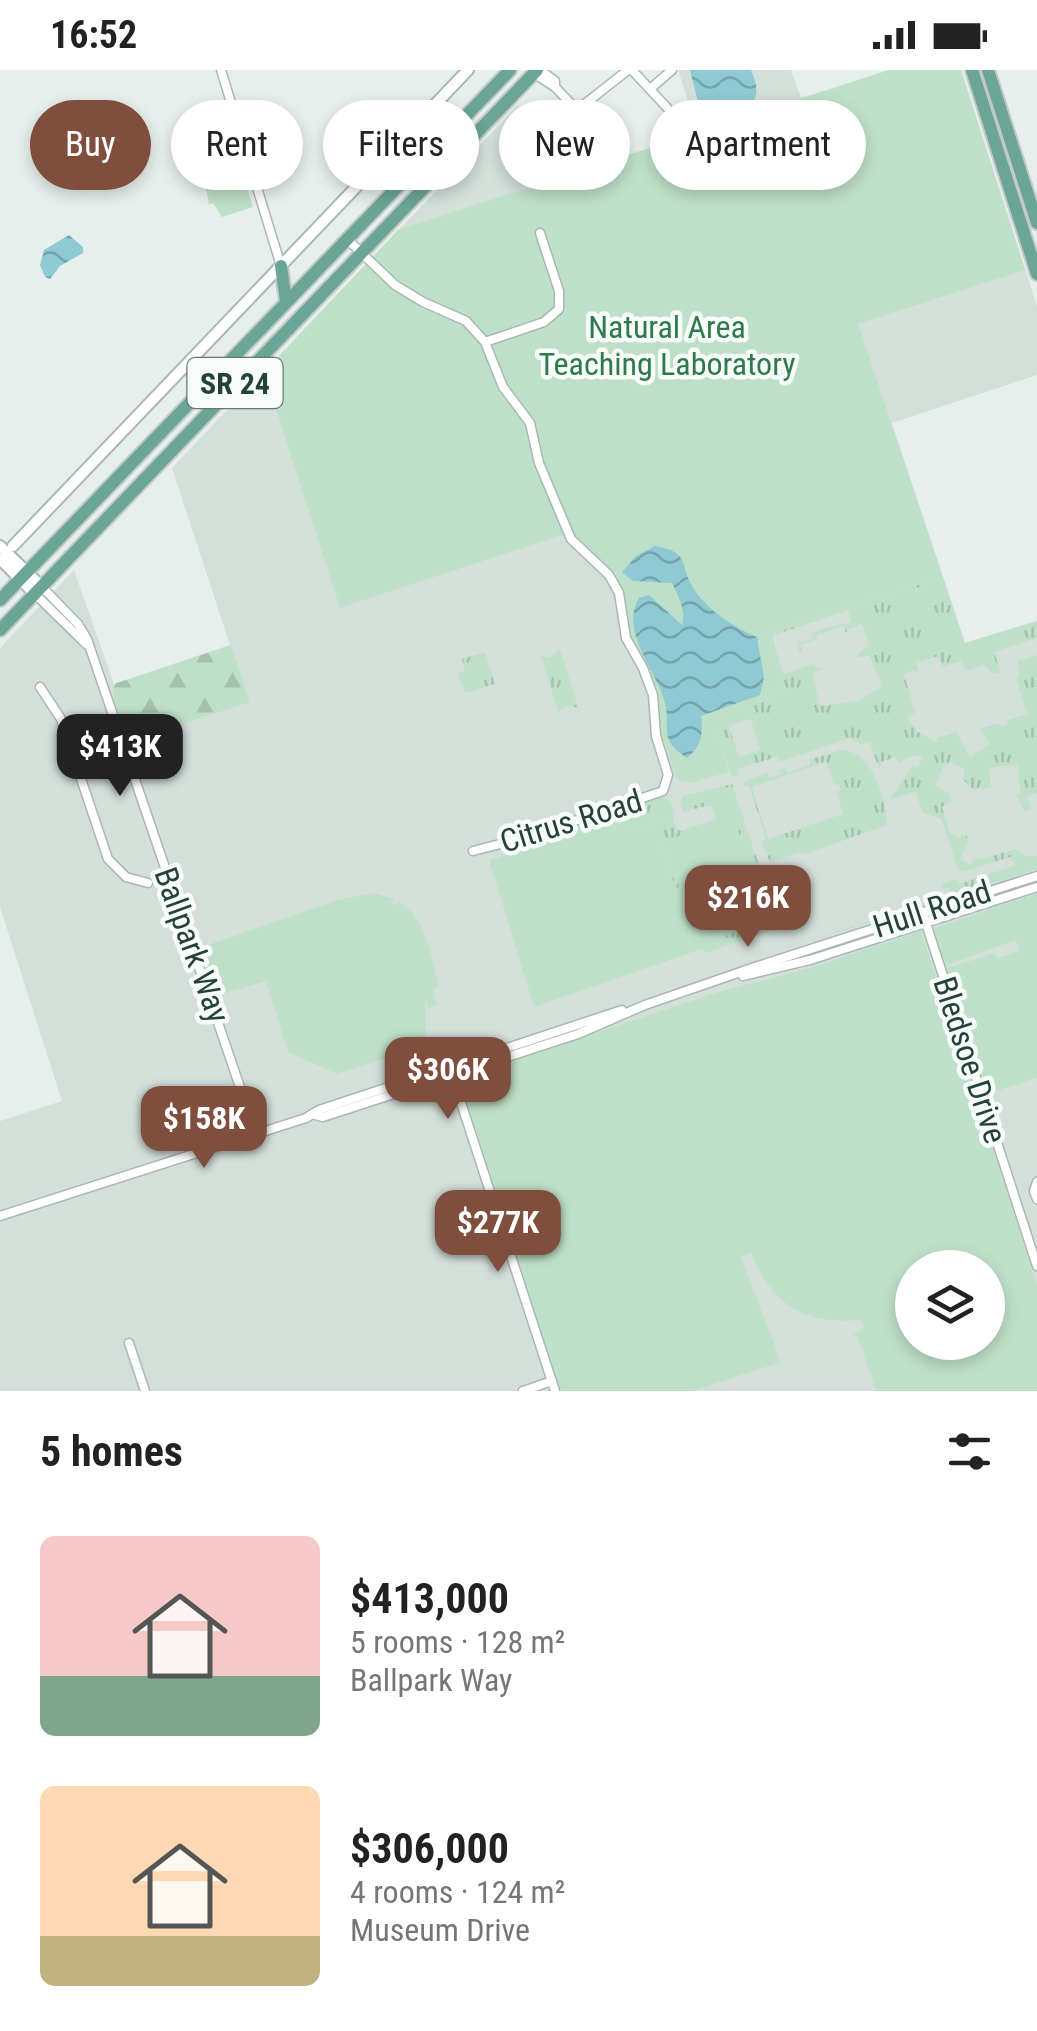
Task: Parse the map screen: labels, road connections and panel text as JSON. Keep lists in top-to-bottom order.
{
  "streets": {
    "main road": ["SR 24"],
    "street": [
      "Citrus Road",
      "Hull Road",
      "Ballpark Way",
      "Bledsoe Drive"
    ]
  },
  "crossings": [
    ["SR 24", "Ballpark Way"],
    ["Hull Road", "Ballpark Way"],
    ["Hull Road", "Bledsoe Drive"]
  ],
  "parks": ["Natural Area Teaching Laboratory"],
  "page": {
    "status": "16:52",
    "chip": [
      "Buy",
      "Rent",
      "Filters",
      "New",
      "Apartment"
    ],
    "price": [
      "$413K",
      "$216K",
      "$306K",
      "$158K",
      "$277K"
    ],
    "heading": "5 homes",
    "list": [
      {
        "name": "$413,000",
        "note": "5 rooms · 128 m² · Ballpark Way"
      },
      {
        "name": "$306,000",
        "note": "4 rooms · 124 m² · Museum Drive"
      }
    ]
  }
}
